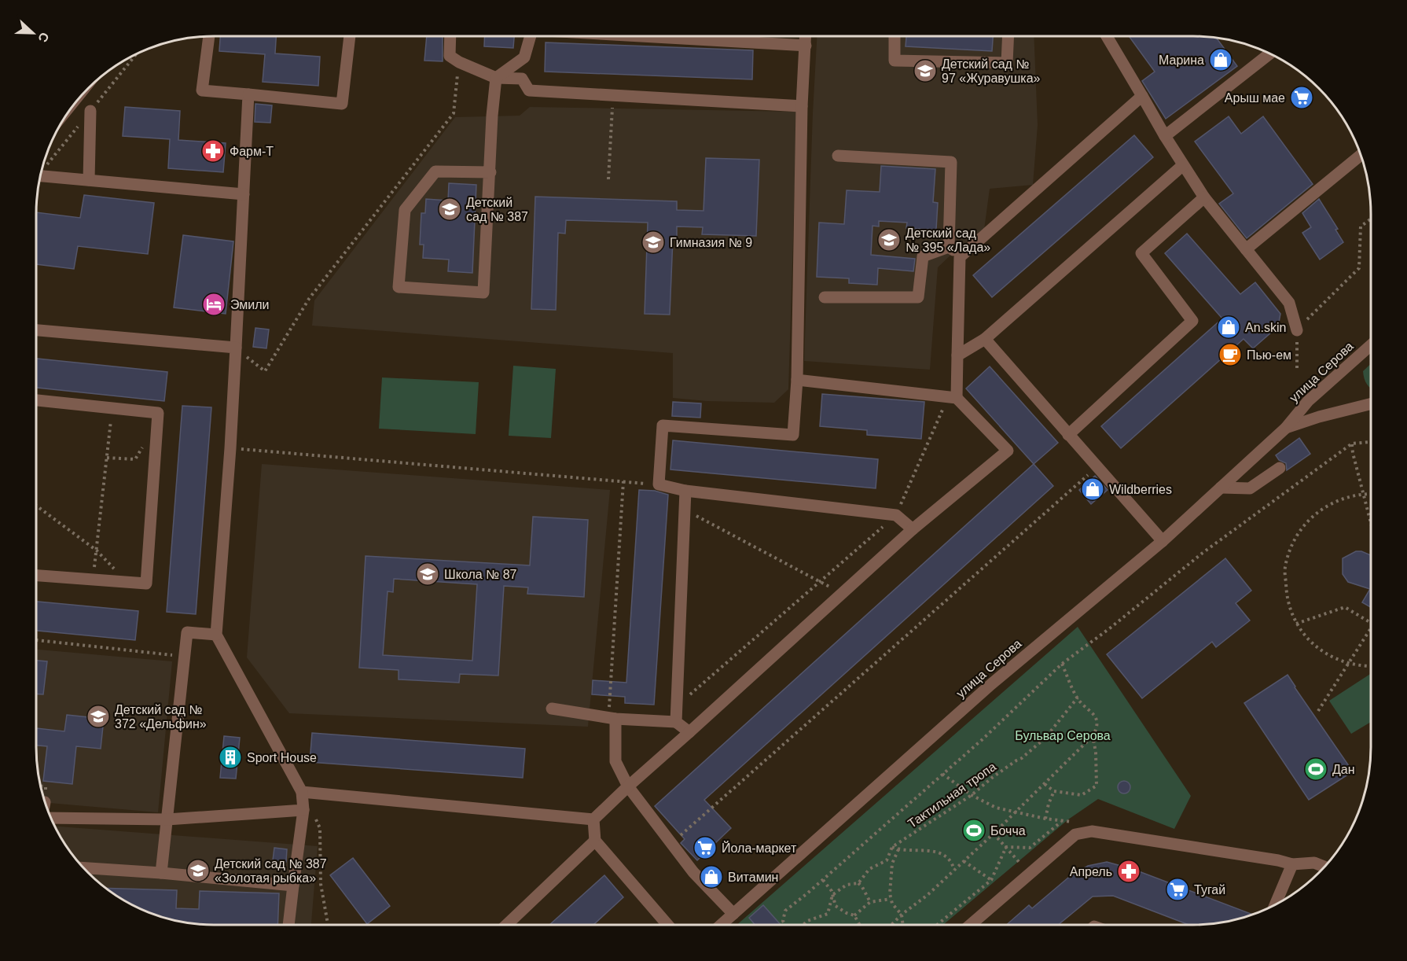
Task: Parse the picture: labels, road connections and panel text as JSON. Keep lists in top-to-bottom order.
{
  "streets": {
    "street": ["улица Серова"],
    "path": ["Тактильная тропа"]
  },
  "parks": ["Бульвар Серова"],
  "places": {
    "shop": [
      "Марина",
      "An.skin",
      "Wildberries",
      "Витамин"
    ],
    "school or university": [
      "Детский сад № 97 «Журавушка»",
      "Детский сад № 387",
      "Детский сад № 395 «Лада»",
      "Гимназия № 9",
      "Школа № 87",
      "Детский сад № 372 «Дельфин»",
      "Детский сад № 387 «Золотая рыбка»"
    ],
    "supermarket": ["Арыш мае", "Йола-маркет", "Тугай"],
    "pharmacy": ["Фарм-Т", "Апрель"],
    "hotel": ["Эмили"],
    "cafe": ["Пью-ем"],
    "building": ["Sport House"],
    "sports": ["Дан", "Бочча"]
  },
  "north": "right"
}
